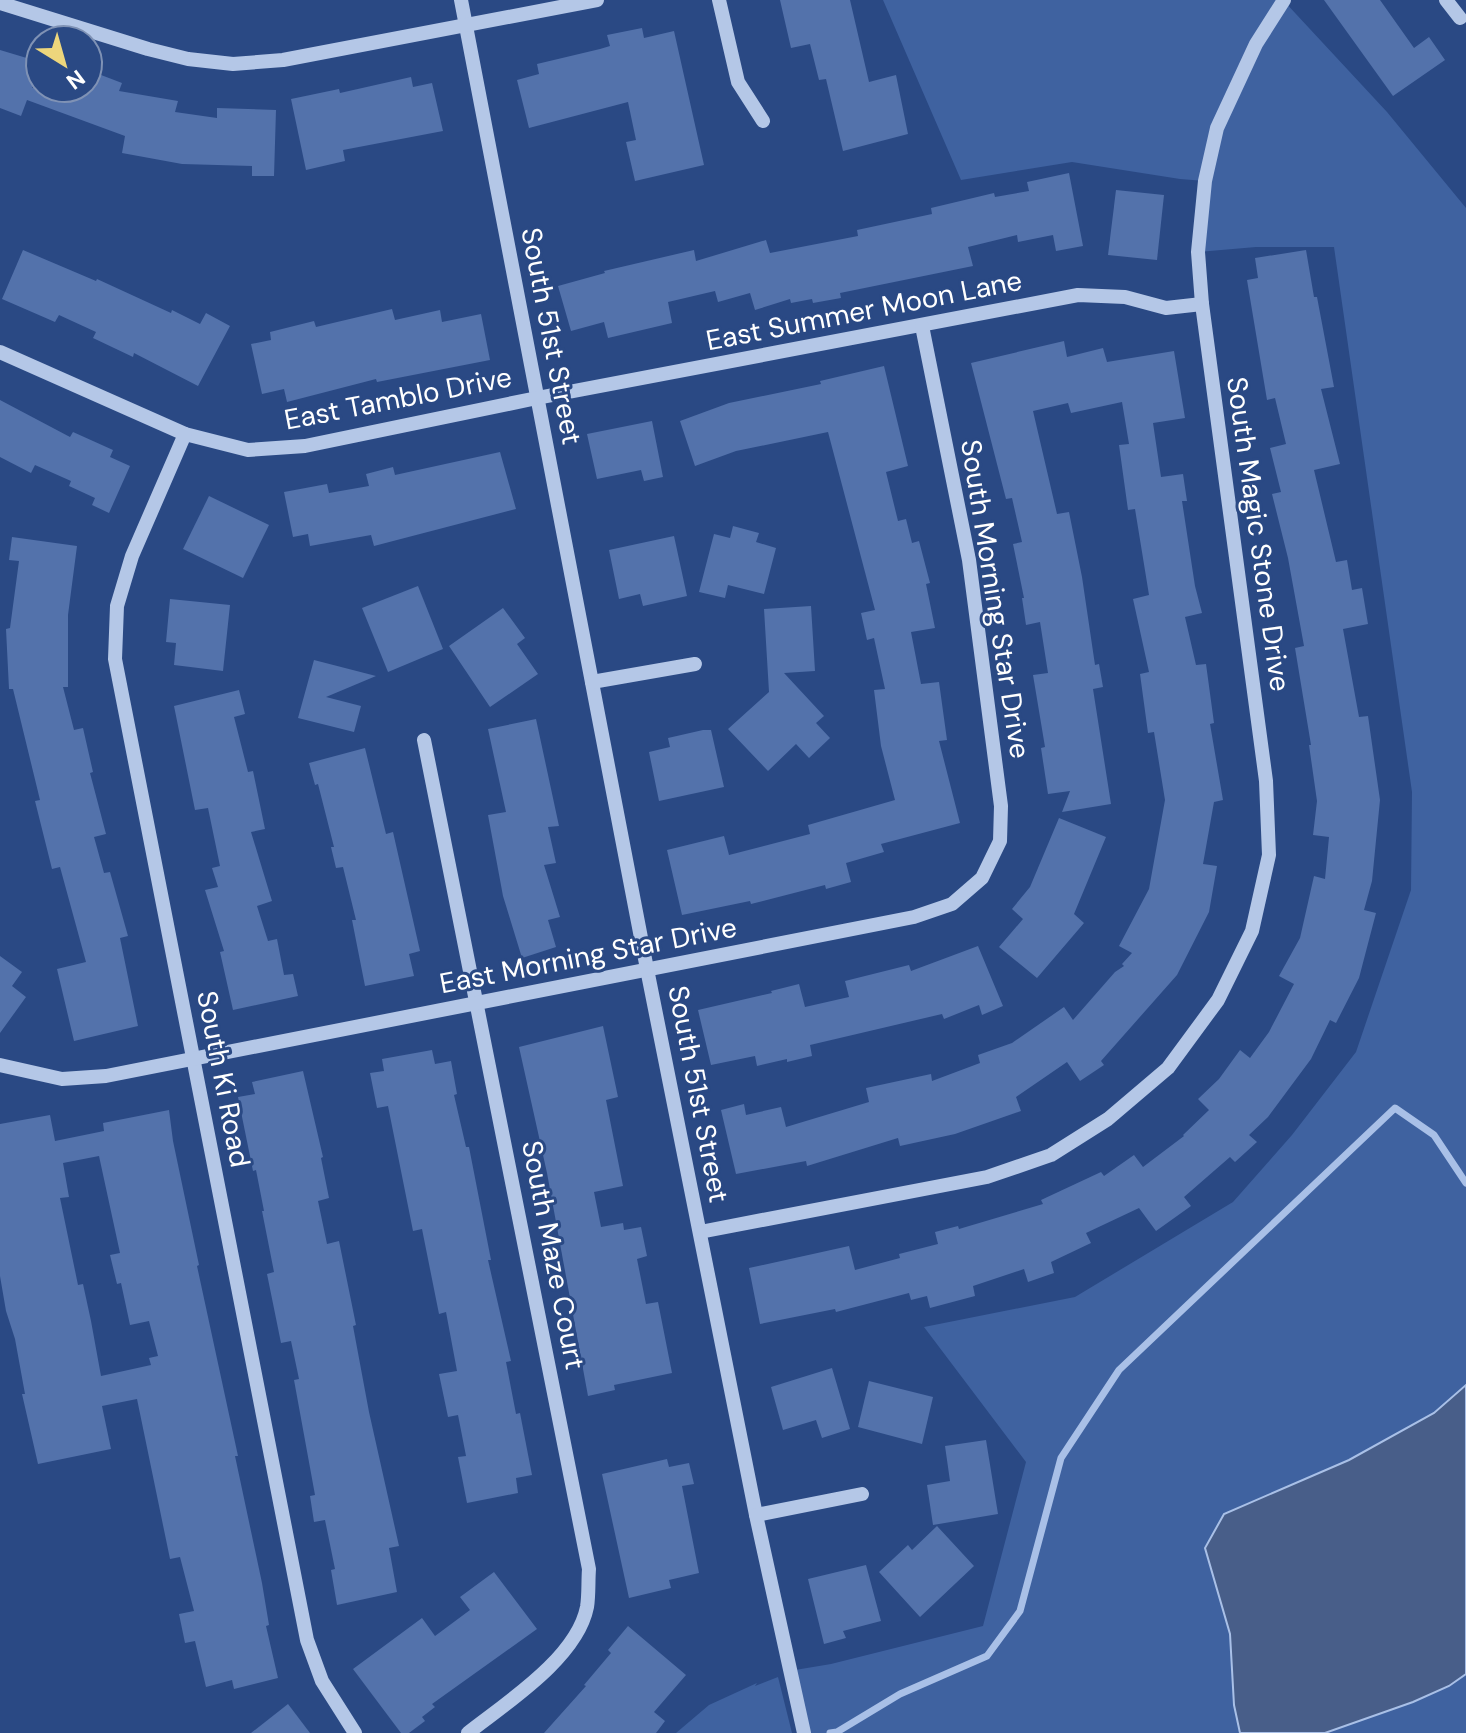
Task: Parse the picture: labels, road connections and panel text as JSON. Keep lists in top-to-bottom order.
{
  "streets": {
    "street": [
      "East Summer Moon Lane",
      "South 51st Street",
      "East Tamblo Drive",
      "South Magic Stone Drive",
      "South Morning Star Drive",
      "East Morning Star Drive",
      "South Ki Road",
      "South Maze Court"
    ]
  },
  "crossings": [
    ["East Summer Moon Lane", "South 51st Street"],
    ["East Summer Moon Lane", "East Tamblo Drive"],
    ["East Summer Moon Lane", "South Magic Stone Drive"],
    ["East Summer Moon Lane", "South Morning Star Drive"],
    ["South 51st Street", "East Tamblo Drive"],
    ["South 51st Street", "South Magic Stone Drive"],
    ["South 51st Street", "East Morning Star Drive"],
    ["East Tamblo Drive", "South Ki Road"],
    ["South Morning Star Drive", "East Morning Star Drive"],
    ["East Morning Star Drive", "South Ki Road"],
    ["East Morning Star Drive", "South Maze Court"]
  ],
  "north": "bottom right"
}
